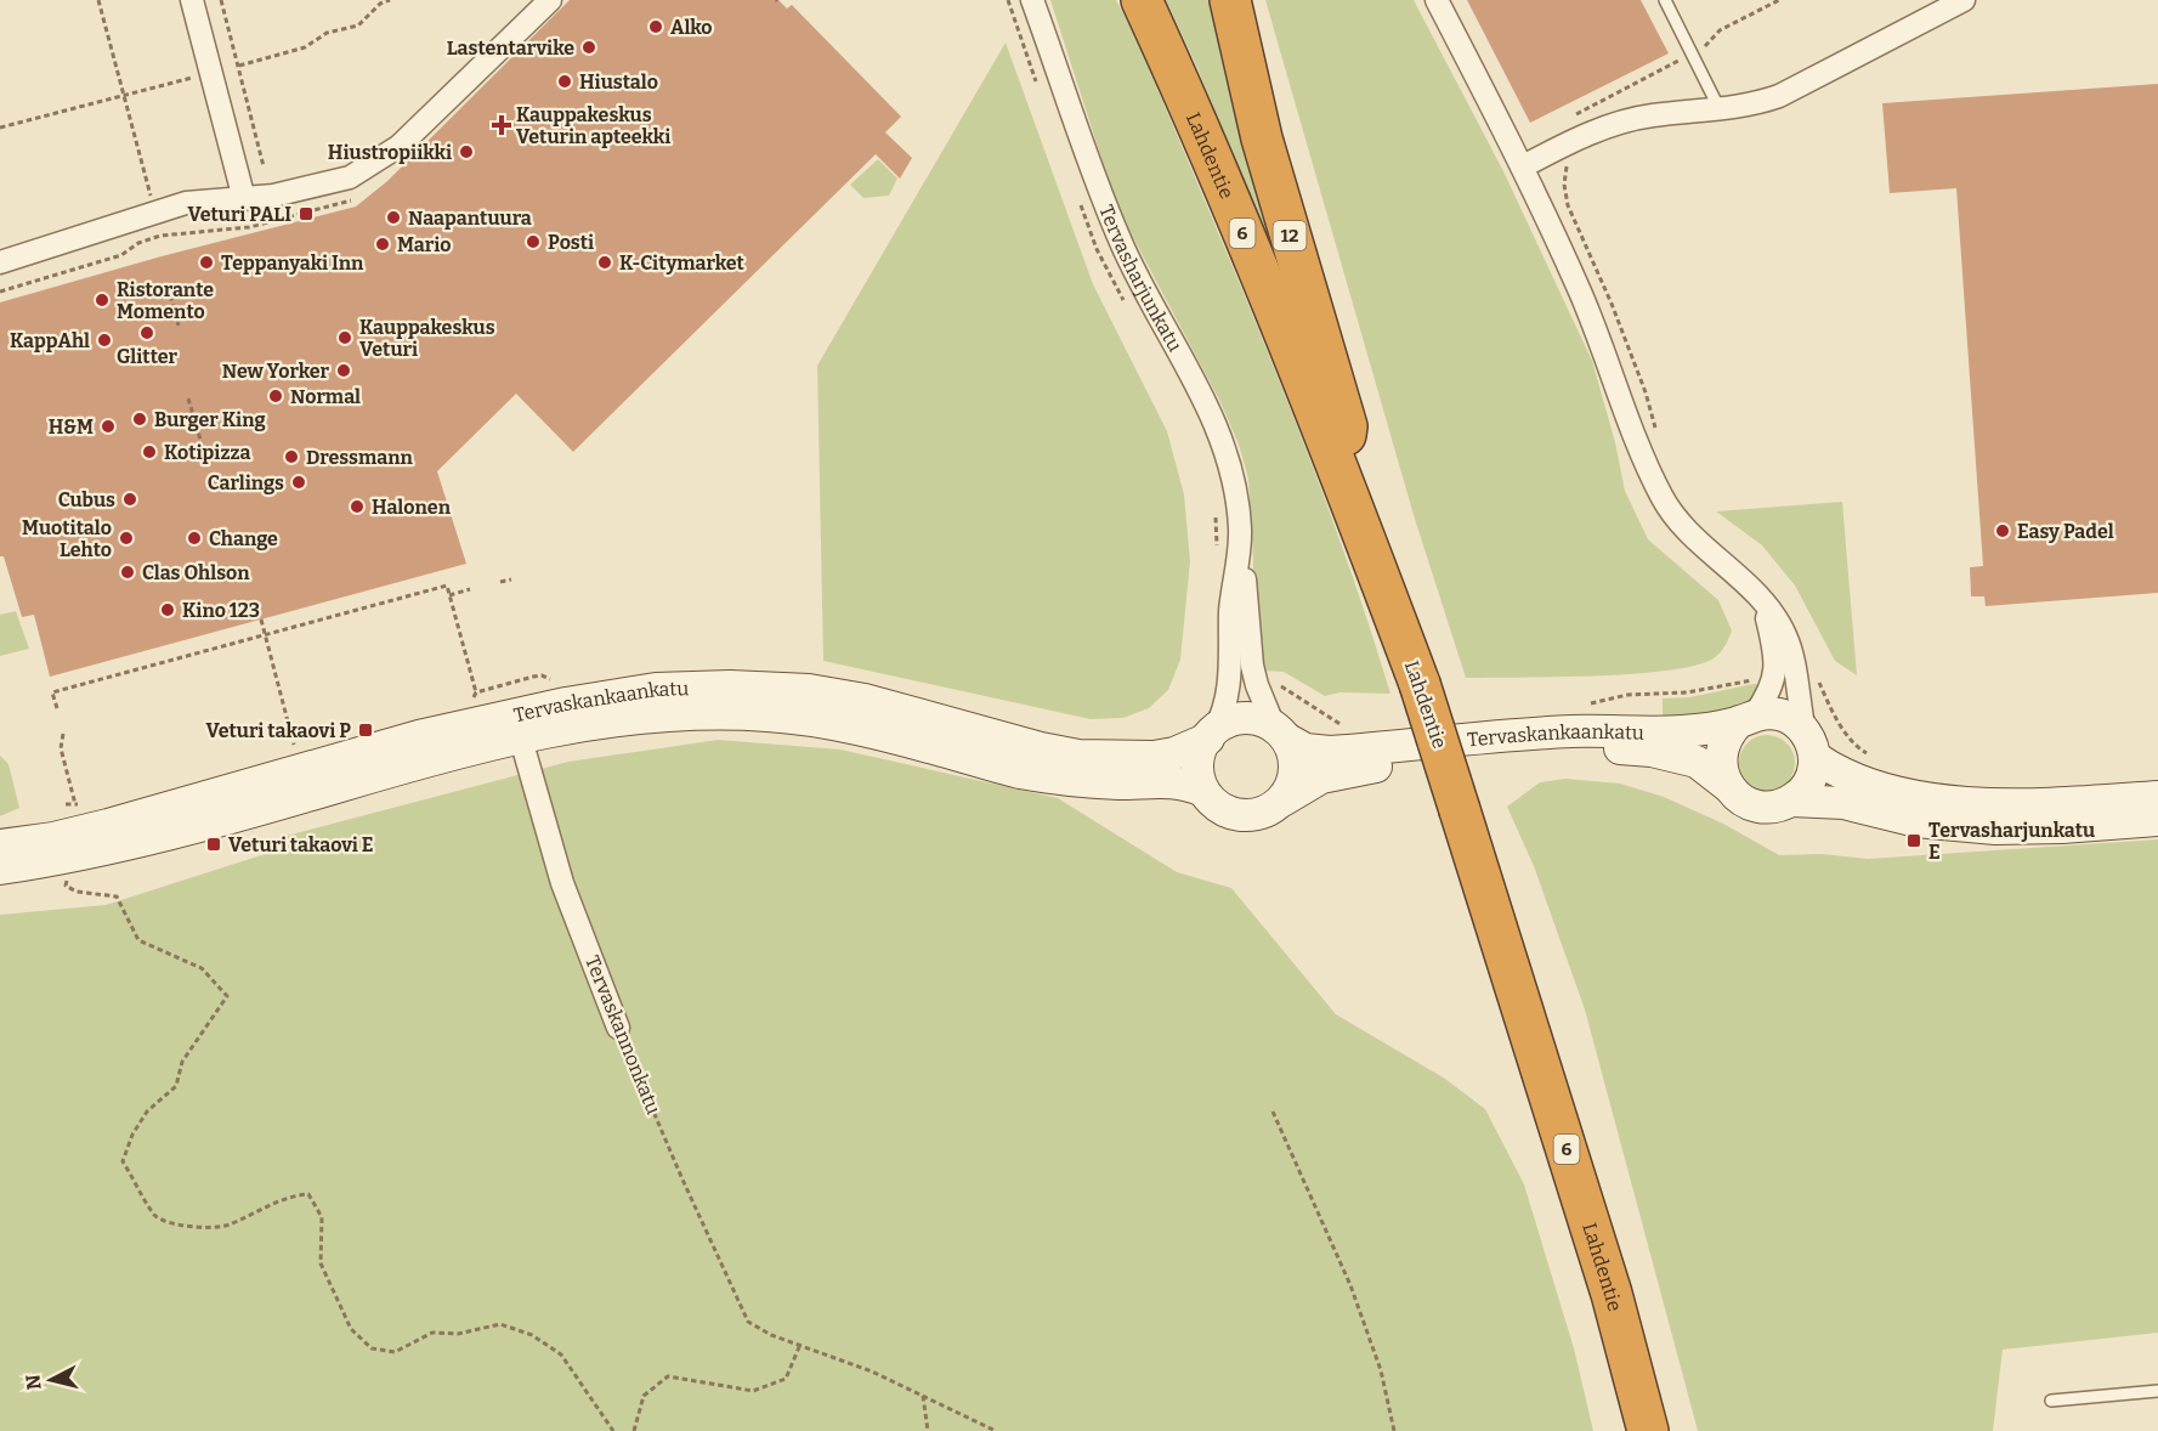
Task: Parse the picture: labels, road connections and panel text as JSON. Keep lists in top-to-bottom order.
{
  "streets": {
    "highway": ["Lahdentie", "6", "12"],
    "street": ["Tervasharjunkatu", "Tervaskankaankatu", "Tervaskannonkatu"]
  },
  "crossings": [
    ["Lahdentie", "12"],
    ["Tervasharjunkatu", "Tervaskankaankatu"],
    ["Tervaskankaankatu", "Tervaskannonkatu"]
  ],
  "places": {
    "other": [
      "Alko",
      "Lastentarvike",
      "Hiustalo",
      "Hiustropiikki",
      "Naapantuura",
      "Posti",
      "Mario",
      "Teppanyaki Inn",
      "K-Citymarket",
      "Ristorante Momento",
      "Glitter",
      "Kauppakeskus Veturi",
      "KappAhl",
      "New Yorker",
      "Normal",
      "Burger King",
      "H&M",
      "Kotipizza",
      "Dressmann",
      "Carlings",
      "Cubus",
      "Halonen",
      "Easy Padel",
      "Muotitalo Lehto",
      "Change",
      "Clas Ohlson",
      "Kino 123"
    ],
    "health": ["Kauppakeskus Veturin apteekki"],
    "transit": [
      "Veturi PALI",
      "Veturi takaovi P",
      "Tervasharjunkatu E",
      "Veturi takaovi E"
    ]
  },
  "north": "left"
}
